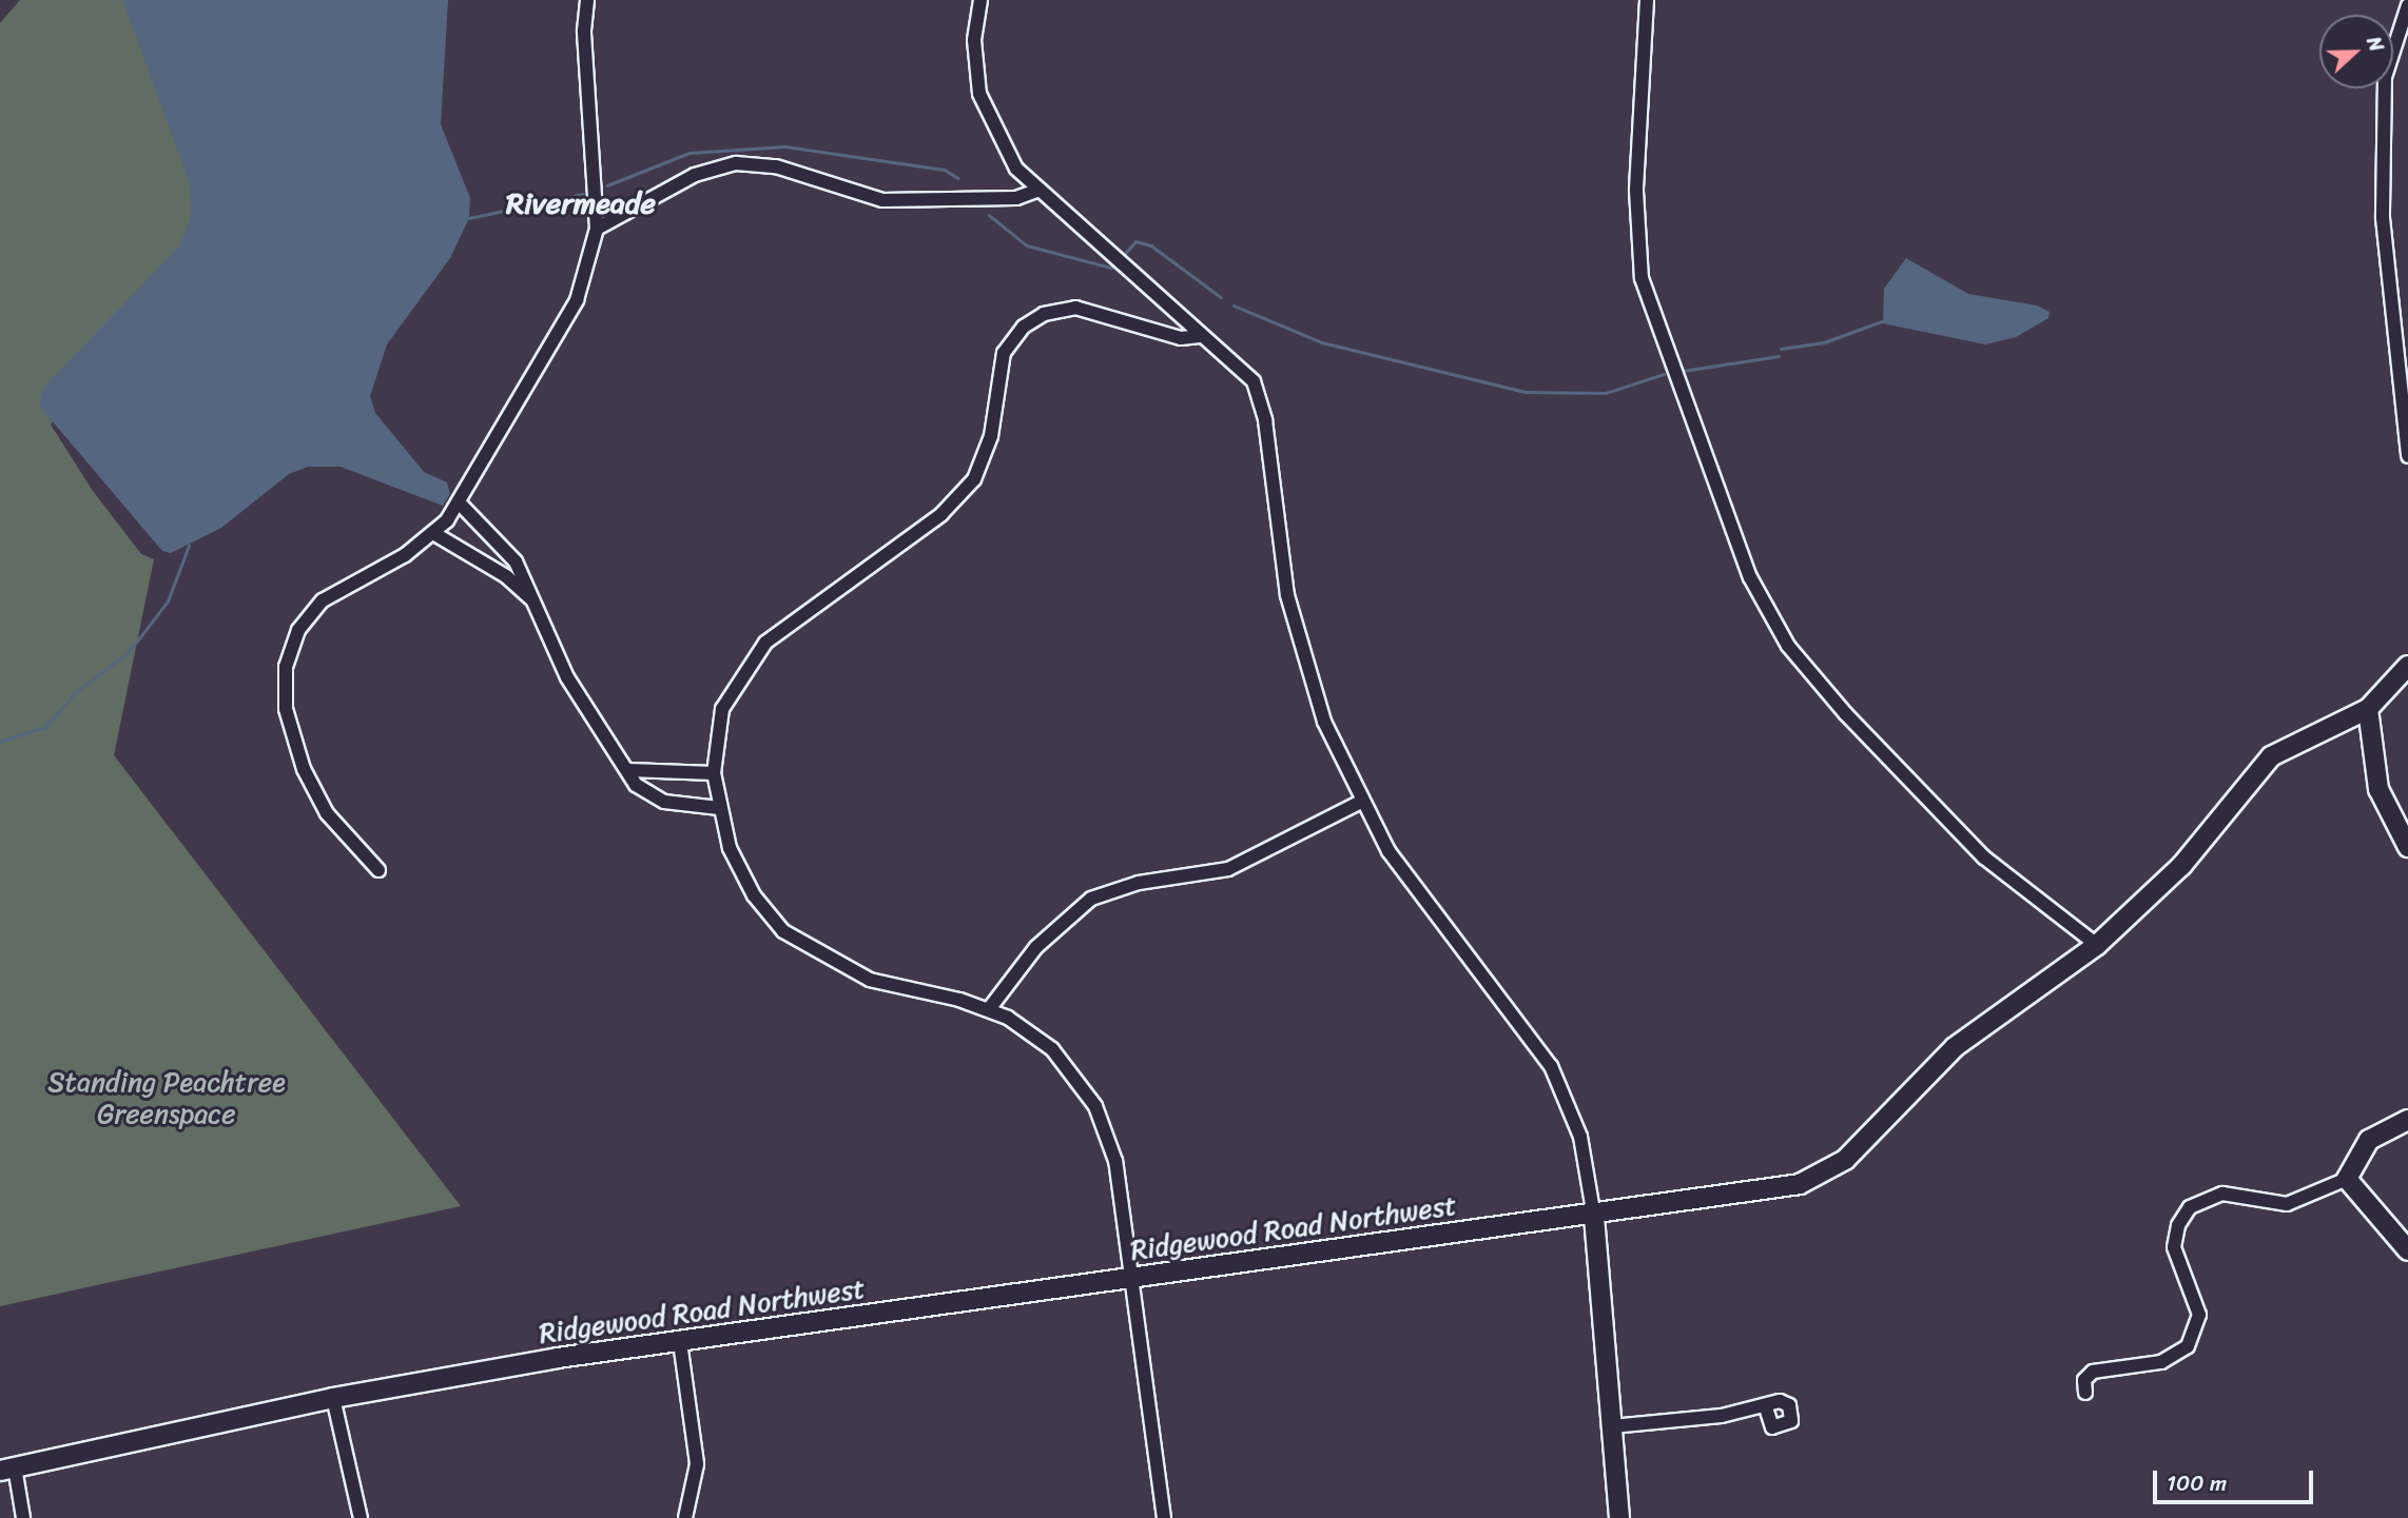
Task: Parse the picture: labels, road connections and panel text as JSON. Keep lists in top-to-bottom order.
{
  "streets": {
    "street": ["Ridgewood Road Northwest"]
  },
  "districts": ["Rivermeade"],
  "parks": ["Standing Peachtree Greenspace"],
  "scale_bar": "100 m",
  "north": "right"
}
